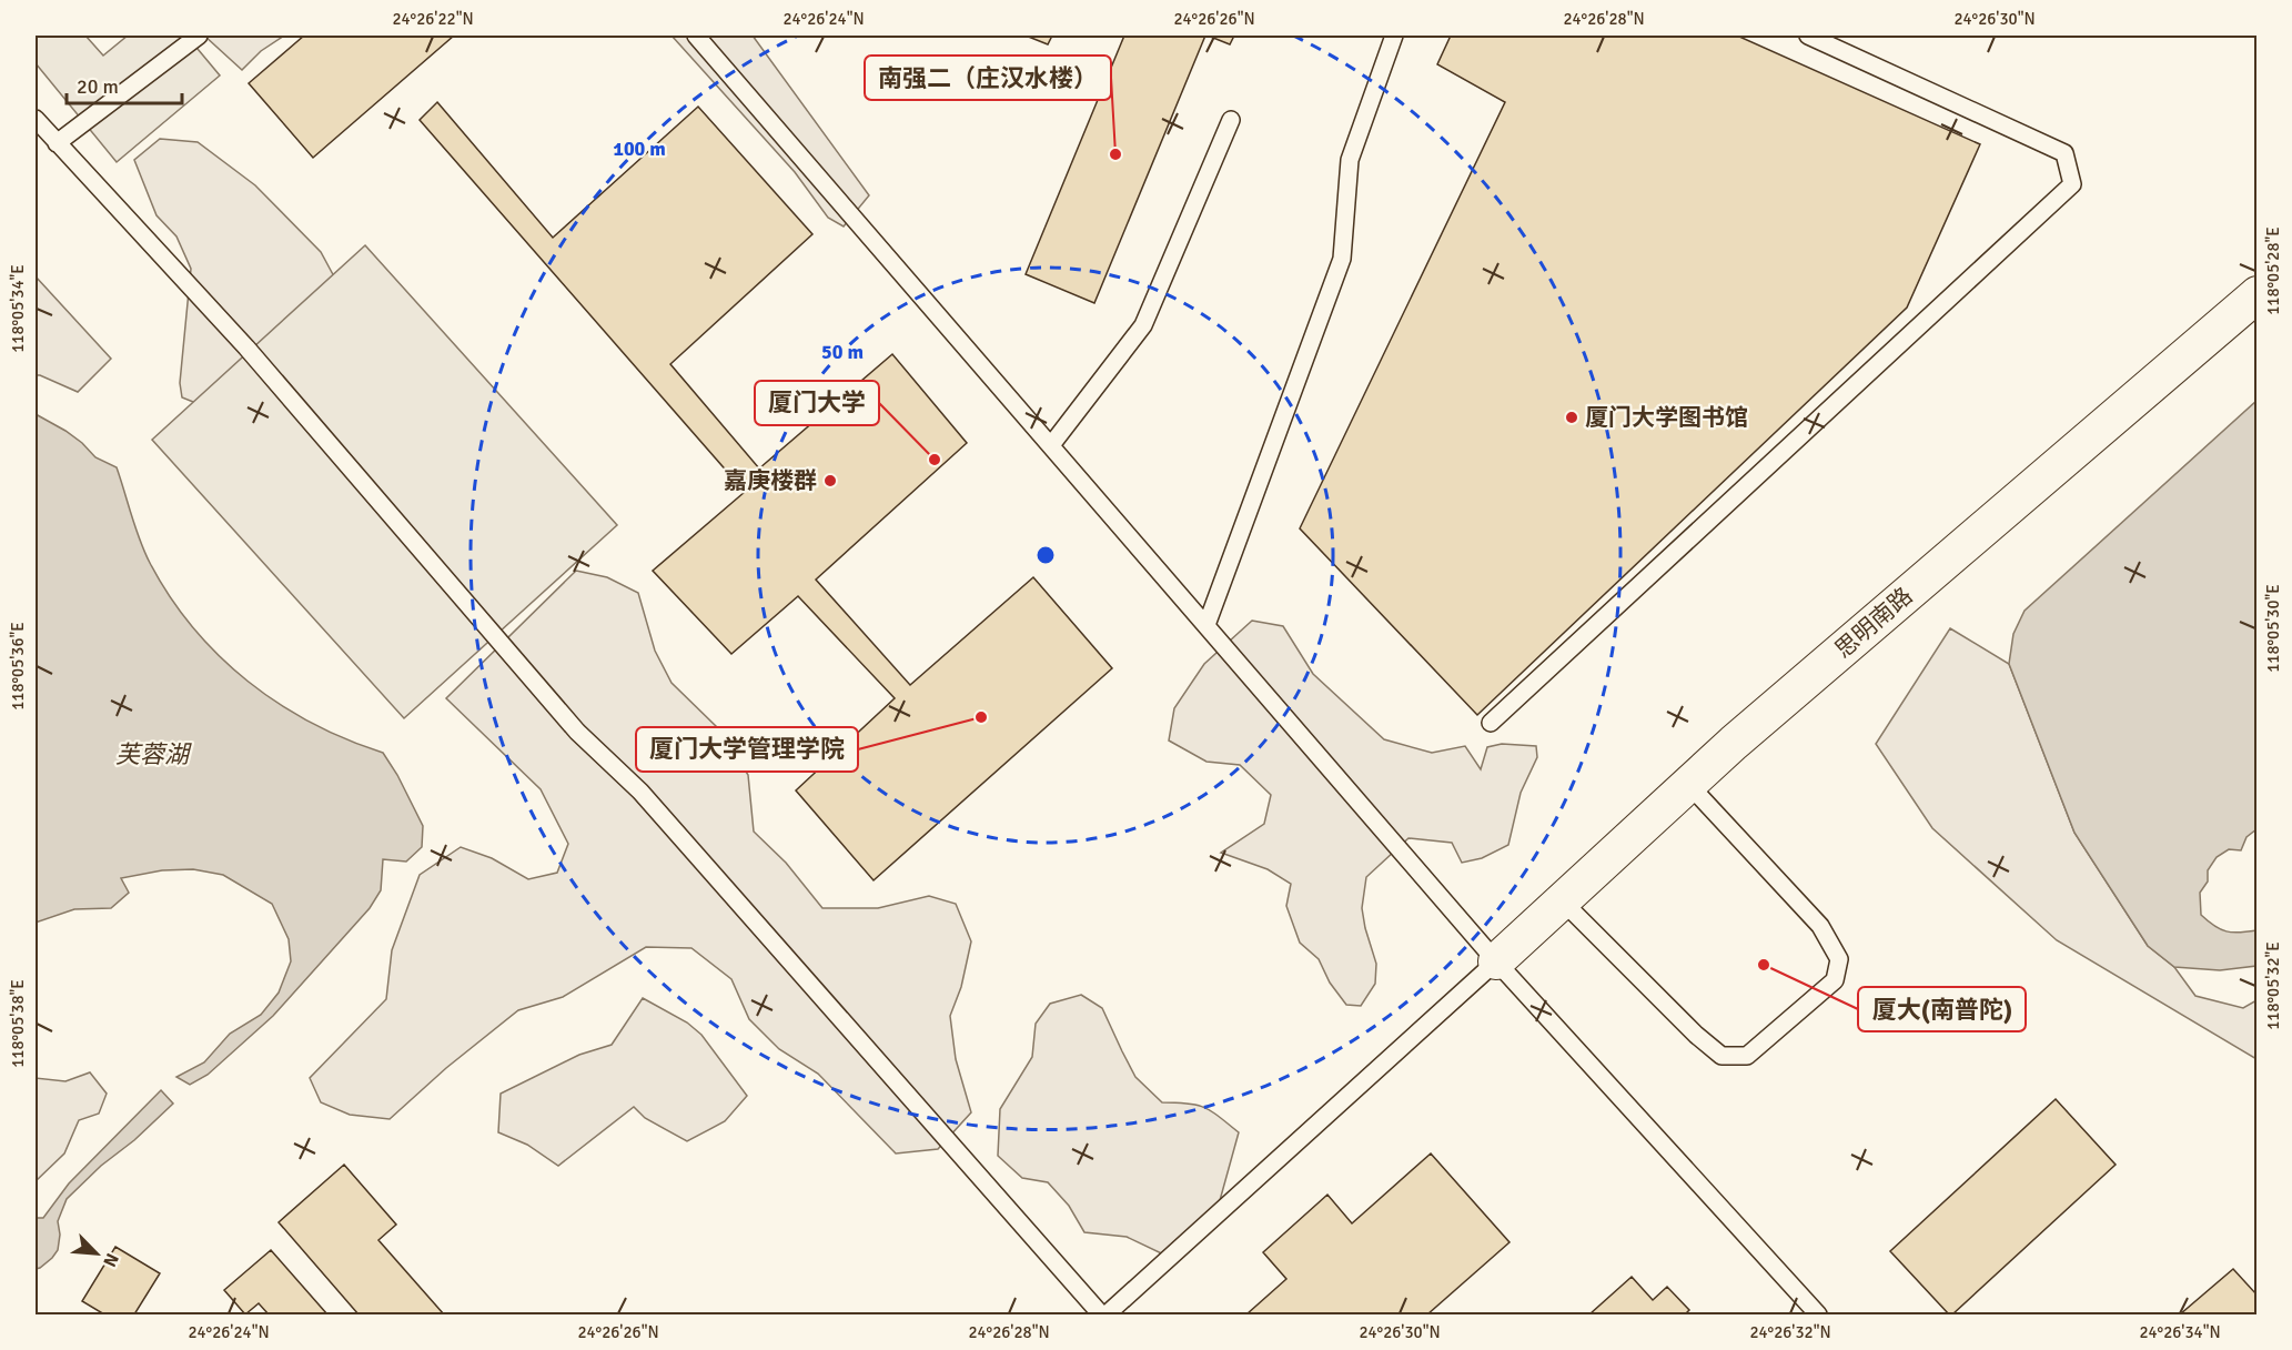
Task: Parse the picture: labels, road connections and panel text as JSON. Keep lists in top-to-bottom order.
{
  "streets": {
    "street": ["思明南路"]
  },
  "water": ["芙蓉湖"],
  "places": [
    "南强二（庄汉水楼）",
    "厦门大学图书馆",
    "厦门大学",
    "嘉庚楼群",
    "厦门大学管理学院",
    "厦大(南普陀)"
  ],
  "scale_bar": "20 m",
  "north": "bottom right",
  "coordinates": [
    "24°26'22\"N",
    "24°26'24\"N",
    "24°26'26\"N",
    "24°26'28\"N",
    "24°26'30\"N",
    "118°05'28\"E",
    "118°05'34\"E",
    "118°05'30\"E",
    "118°05'36\"E",
    "118°05'32\"E",
    "118°05'38\"E",
    "24°26'32\"N",
    "24°26'34\"N"
  ],
  "rings": ["100 m", "50 m"]
}
